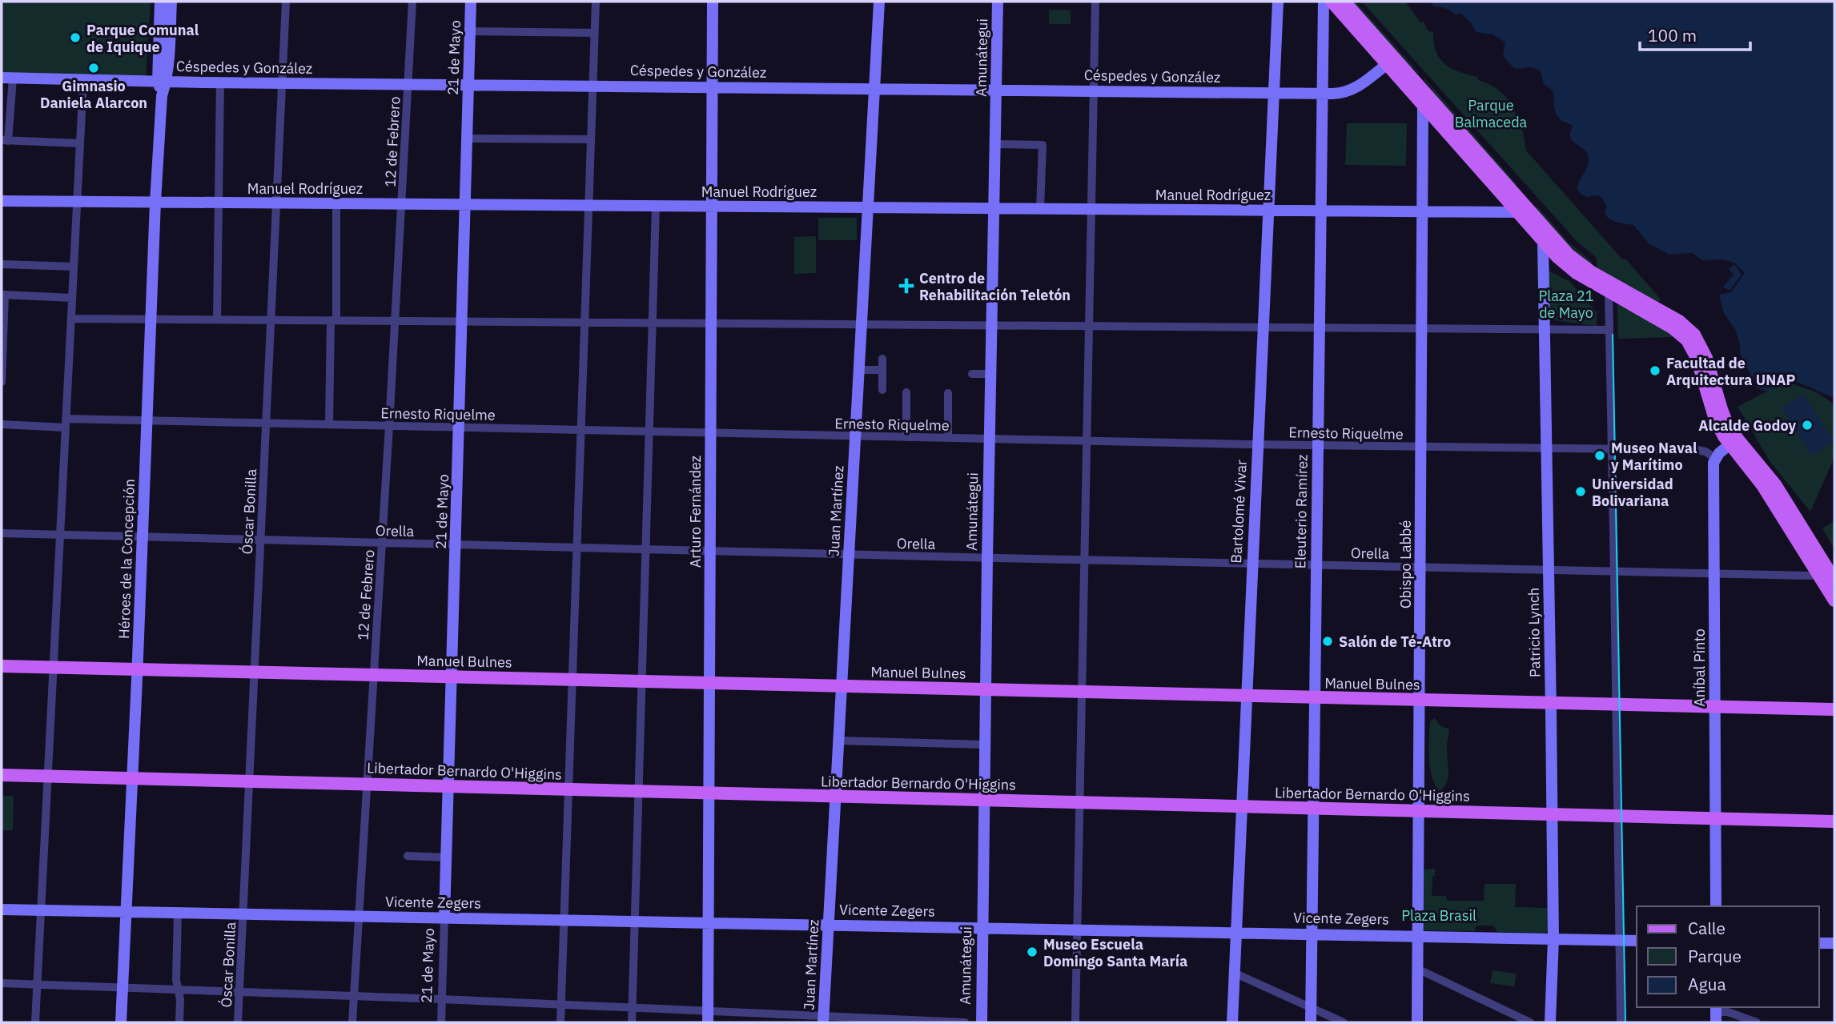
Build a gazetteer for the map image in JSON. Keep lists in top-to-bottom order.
{
  "streets": {
    "main road": ["Manuel Bulnes", "Libertador Bernardo O'Higgins"],
    "street": [
      "21 de Mayo",
      "Amunátegui",
      "Céspedes y González",
      "12 de Febrero",
      "Manuel Rodríguez",
      "Ernesto Riquelme",
      "Juan Martínez",
      "Óscar Bonilla",
      "Arturo Fernández",
      "Bartolomé Vivar",
      "Eleuterio Ramírez",
      "Orella",
      "Héroes de la Concepción",
      "Obispo Labbé",
      "Patricio Lynch",
      "Aníbal Pinto",
      "Vicente Zegers"
    ]
  },
  "crossings": [
    ["21 de Mayo", "Céspedes y González"],
    ["21 de Mayo", "Manuel Rodríguez"],
    ["21 de Mayo", "Ernesto Riquelme"],
    ["21 de Mayo", "Orella"],
    ["21 de Mayo", "Manuel Bulnes"],
    ["21 de Mayo", "Libertador Bernardo O'Higgins"],
    ["21 de Mayo", "Vicente Zegers"],
    ["Amunátegui", "Céspedes y González"],
    ["Amunátegui", "Manuel Rodríguez"],
    ["Amunátegui", "Ernesto Riquelme"],
    ["Amunátegui", "Orella"],
    ["Amunátegui", "Manuel Bulnes"],
    ["Amunátegui", "Libertador Bernardo O'Higgins"],
    ["Amunátegui", "Vicente Zegers"],
    ["Céspedes y González", "12 de Febrero"],
    ["Céspedes y González", "Juan Martínez"],
    ["Céspedes y González", "Óscar Bonilla"],
    ["Céspedes y González", "Arturo Fernández"],
    ["Céspedes y González", "Bartolomé Vivar"],
    ["Céspedes y González", "Eleuterio Ramírez"],
    ["Céspedes y González", "Héroes de la Concepción"],
    ["12 de Febrero", "Manuel Rodríguez"],
    ["12 de Febrero", "Ernesto Riquelme"],
    ["12 de Febrero", "Orella"],
    ["12 de Febrero", "Manuel Bulnes"],
    ["12 de Febrero", "Libertador Bernardo O'Higgins"],
    ["12 de Febrero", "Vicente Zegers"],
    ["Manuel Rodríguez", "Juan Martínez"],
    ["Manuel Rodríguez", "Óscar Bonilla"],
    ["Manuel Rodríguez", "Arturo Fernández"],
    ["Manuel Rodríguez", "Bartolomé Vivar"],
    ["Manuel Rodríguez", "Eleuterio Ramírez"],
    ["Manuel Rodríguez", "Héroes de la Concepción"],
    ["Manuel Rodríguez", "Obispo Labbé"],
    ["Ernesto Riquelme", "Juan Martínez"],
    ["Ernesto Riquelme", "Óscar Bonilla"],
    ["Ernesto Riquelme", "Arturo Fernández"],
    ["Ernesto Riquelme", "Bartolomé Vivar"],
    ["Ernesto Riquelme", "Eleuterio Ramírez"],
    ["Ernesto Riquelme", "Héroes de la Concepción"],
    ["Ernesto Riquelme", "Obispo Labbé"],
    ["Ernesto Riquelme", "Patricio Lynch"],
    ["Ernesto Riquelme", "Aníbal Pinto"],
    ["Juan Martínez", "Orella"],
    ["Juan Martínez", "Manuel Bulnes"],
    ["Juan Martínez", "Libertador Bernardo O'Higgins"],
    ["Juan Martínez", "Vicente Zegers"],
    ["Óscar Bonilla", "Orella"],
    ["Óscar Bonilla", "Manuel Bulnes"],
    ["Óscar Bonilla", "Libertador Bernardo O'Higgins"],
    ["Óscar Bonilla", "Vicente Zegers"],
    ["Arturo Fernández", "Orella"],
    ["Arturo Fernández", "Manuel Bulnes"],
    ["Arturo Fernández", "Libertador Bernardo O'Higgins"],
    ["Arturo Fernández", "Vicente Zegers"],
    ["Bartolomé Vivar", "Orella"],
    ["Bartolomé Vivar", "Manuel Bulnes"],
    ["Bartolomé Vivar", "Libertador Bernardo O'Higgins"],
    ["Bartolomé Vivar", "Vicente Zegers"],
    ["Eleuterio Ramírez", "Orella"],
    ["Eleuterio Ramírez", "Manuel Bulnes"],
    ["Eleuterio Ramírez", "Libertador Bernardo O'Higgins"],
    ["Eleuterio Ramírez", "Vicente Zegers"],
    ["Orella", "Héroes de la Concepción"],
    ["Orella", "Obispo Labbé"],
    ["Orella", "Patricio Lynch"],
    ["Orella", "Aníbal Pinto"],
    ["Héroes de la Concepción", "Manuel Bulnes"],
    ["Héroes de la Concepción", "Libertador Bernardo O'Higgins"],
    ["Héroes de la Concepción", "Vicente Zegers"],
    ["Obispo Labbé", "Manuel Bulnes"],
    ["Obispo Labbé", "Libertador Bernardo O'Higgins"],
    ["Obispo Labbé", "Vicente Zegers"],
    ["Patricio Lynch", "Manuel Bulnes"],
    ["Patricio Lynch", "Libertador Bernardo O'Higgins"],
    ["Patricio Lynch", "Vicente Zegers"],
    ["Manuel Bulnes", "Aníbal Pinto"],
    ["Aníbal Pinto", "Libertador Bernardo O'Higgins"]
  ],
  "parks": ["Parque Balmaceda", "Plaza 21 de Mayo", "Plaza Brasil"],
  "places": {
    "other": [
      "Parque Comunal de Iquique",
      "Gimnasio Daniela Alarcon",
      "Facultad de Arquitectura UNAP",
      "Alcalde Godoy",
      "Museo Naval y Marítimo",
      "Universidad Bolivariana",
      "Salón de Té-Atro",
      "Museo Escuela Domingo Santa María"
    ],
    "health": ["Centro de Rehabilitación Teletón"]
  },
  "legend": ["Calle", "Parque", "Agua"],
  "scale_bar": "100 m"
}
